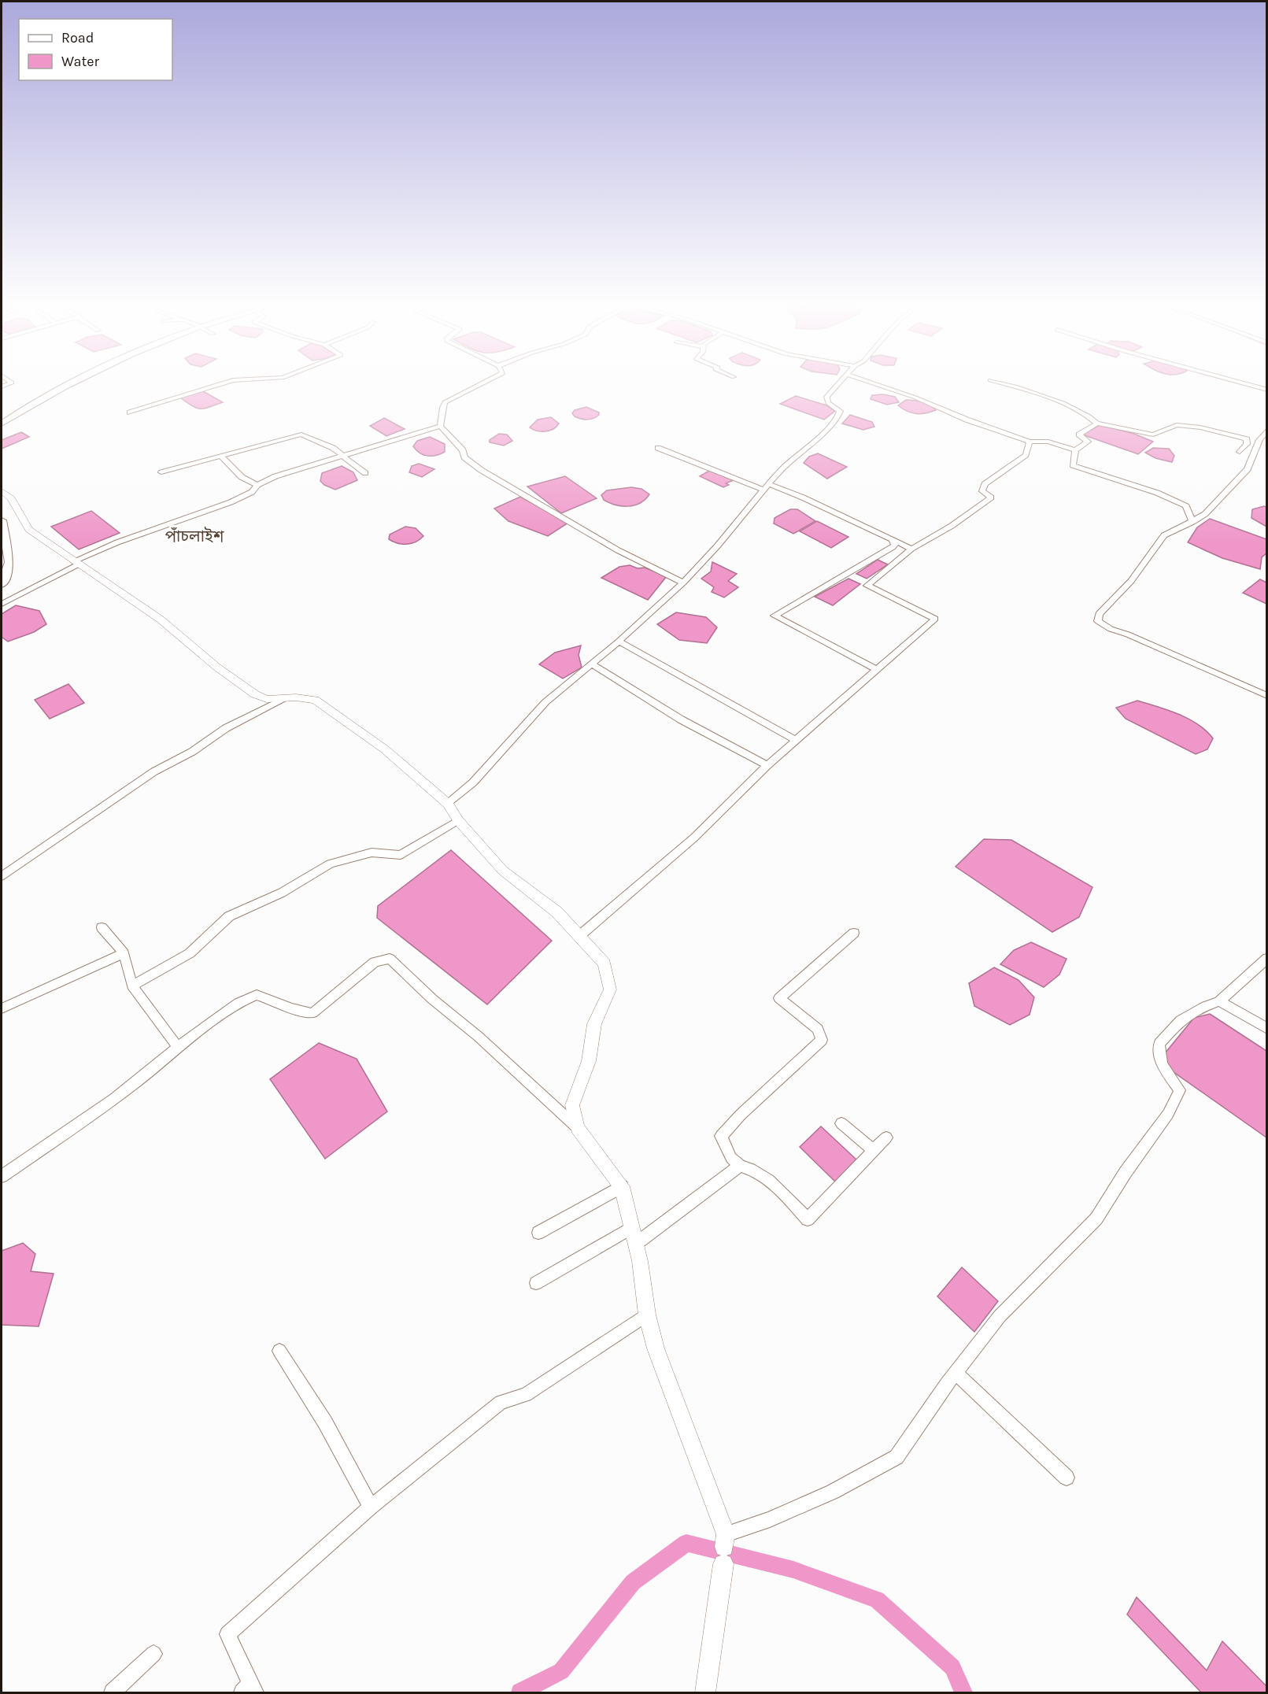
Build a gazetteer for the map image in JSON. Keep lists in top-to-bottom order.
{
  "districts": ["পাঁচলাইশ"],
  "legend": ["Road", "Water"]
}
